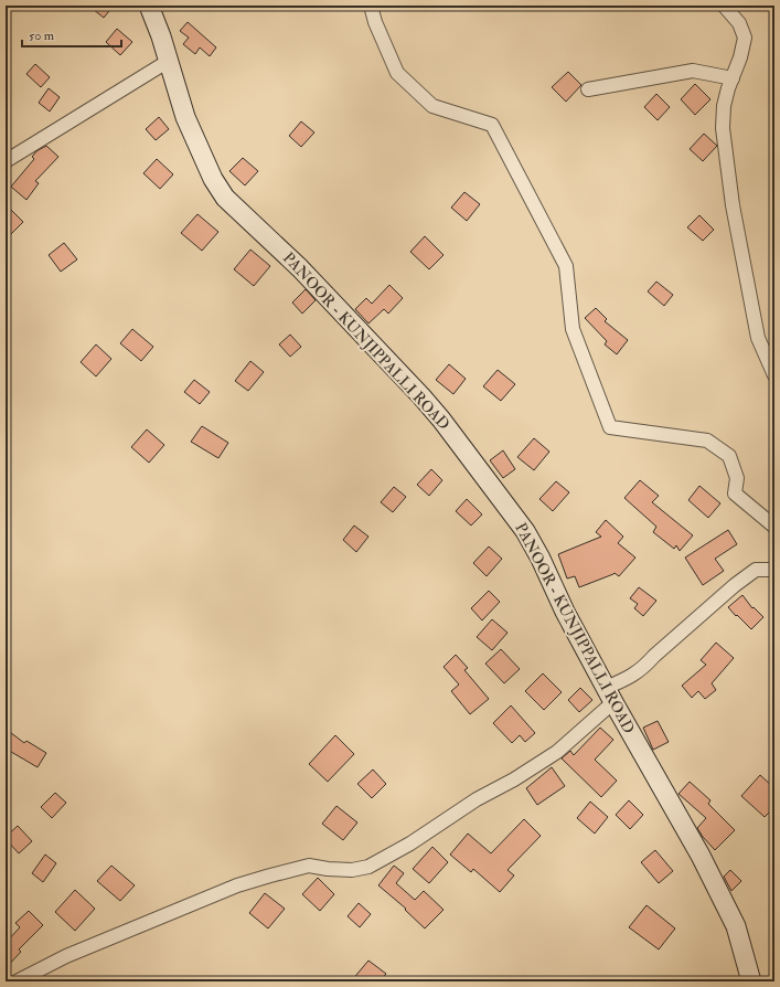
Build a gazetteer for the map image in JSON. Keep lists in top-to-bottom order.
{
  "streets": {
    "main road": ["PANOOR - KUNJIPPALLI ROAD"]
  },
  "scale_bar": "50 m"
}
